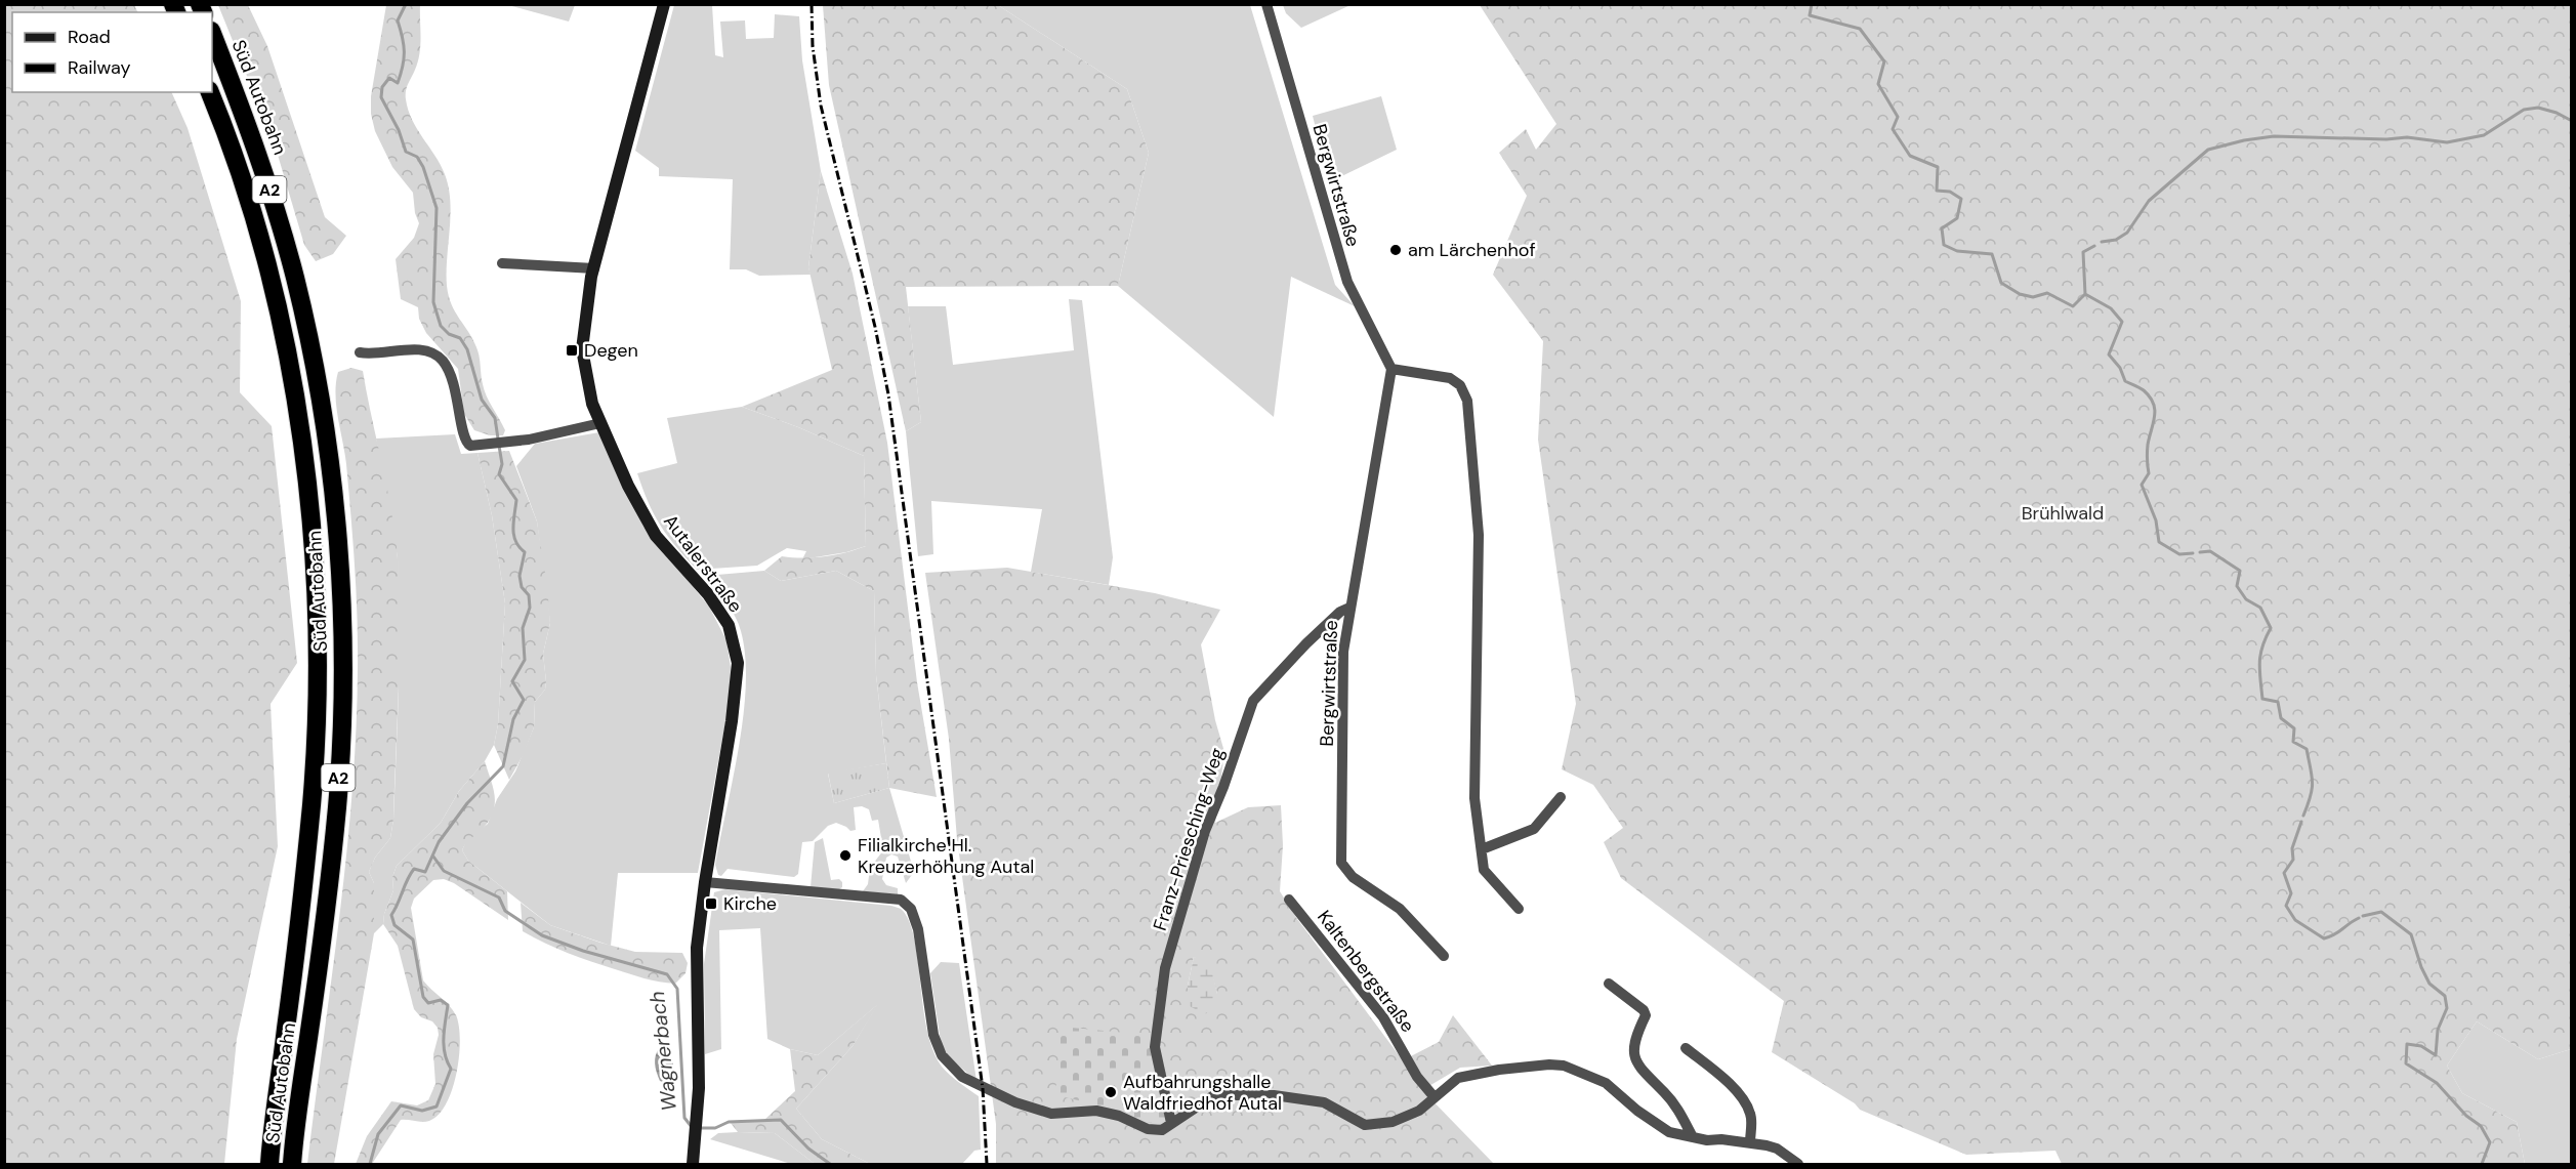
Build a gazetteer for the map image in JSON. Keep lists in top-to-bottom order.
{
  "streets": {
    "highway": ["Süd Autobahn", "A2"],
    "main road": ["Autalerstraße"],
    "street": ["Bergwirtstraße", "Franz-Priesching-Weg", "Kaltenbergstraße"]
  },
  "crossings": [
    ["Bergwirtstraße", "Franz-Priesching-Weg"]
  ],
  "water": ["Wagnerbach"],
  "parks": ["Brühlwald"],
  "places": {
    "other": ["am Lärchenhof", "Filialkirche Hl. Kreuzerhöhung Autal", "Aufbahrungshalle Waldfriedhof Autal"],
    "transit": ["Degen", "Kirche"]
  },
  "legend": ["Road", "Railway"]
}
